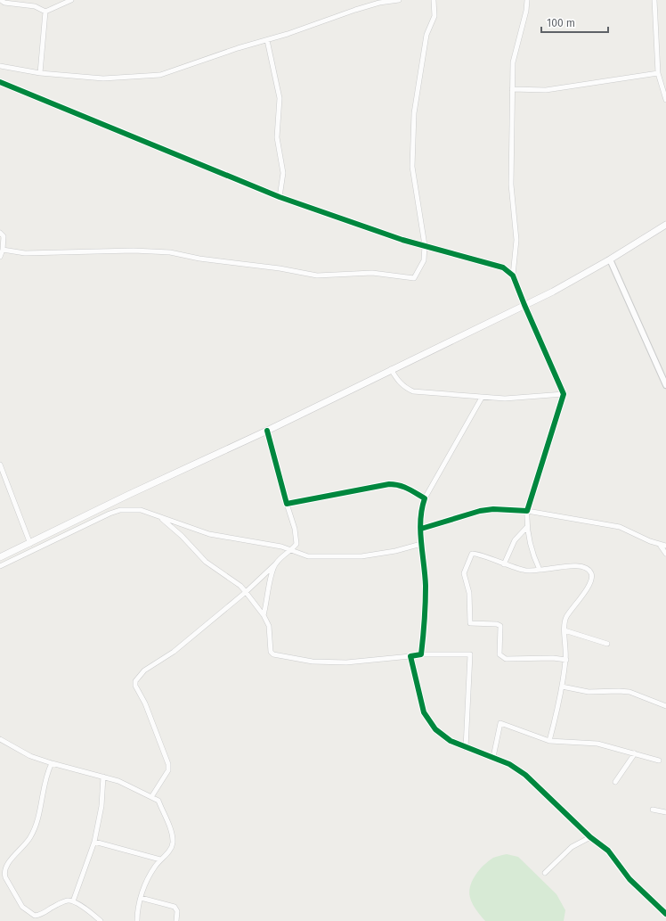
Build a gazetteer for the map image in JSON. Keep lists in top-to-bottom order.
{
  "scale_bar": "100 m"
}
